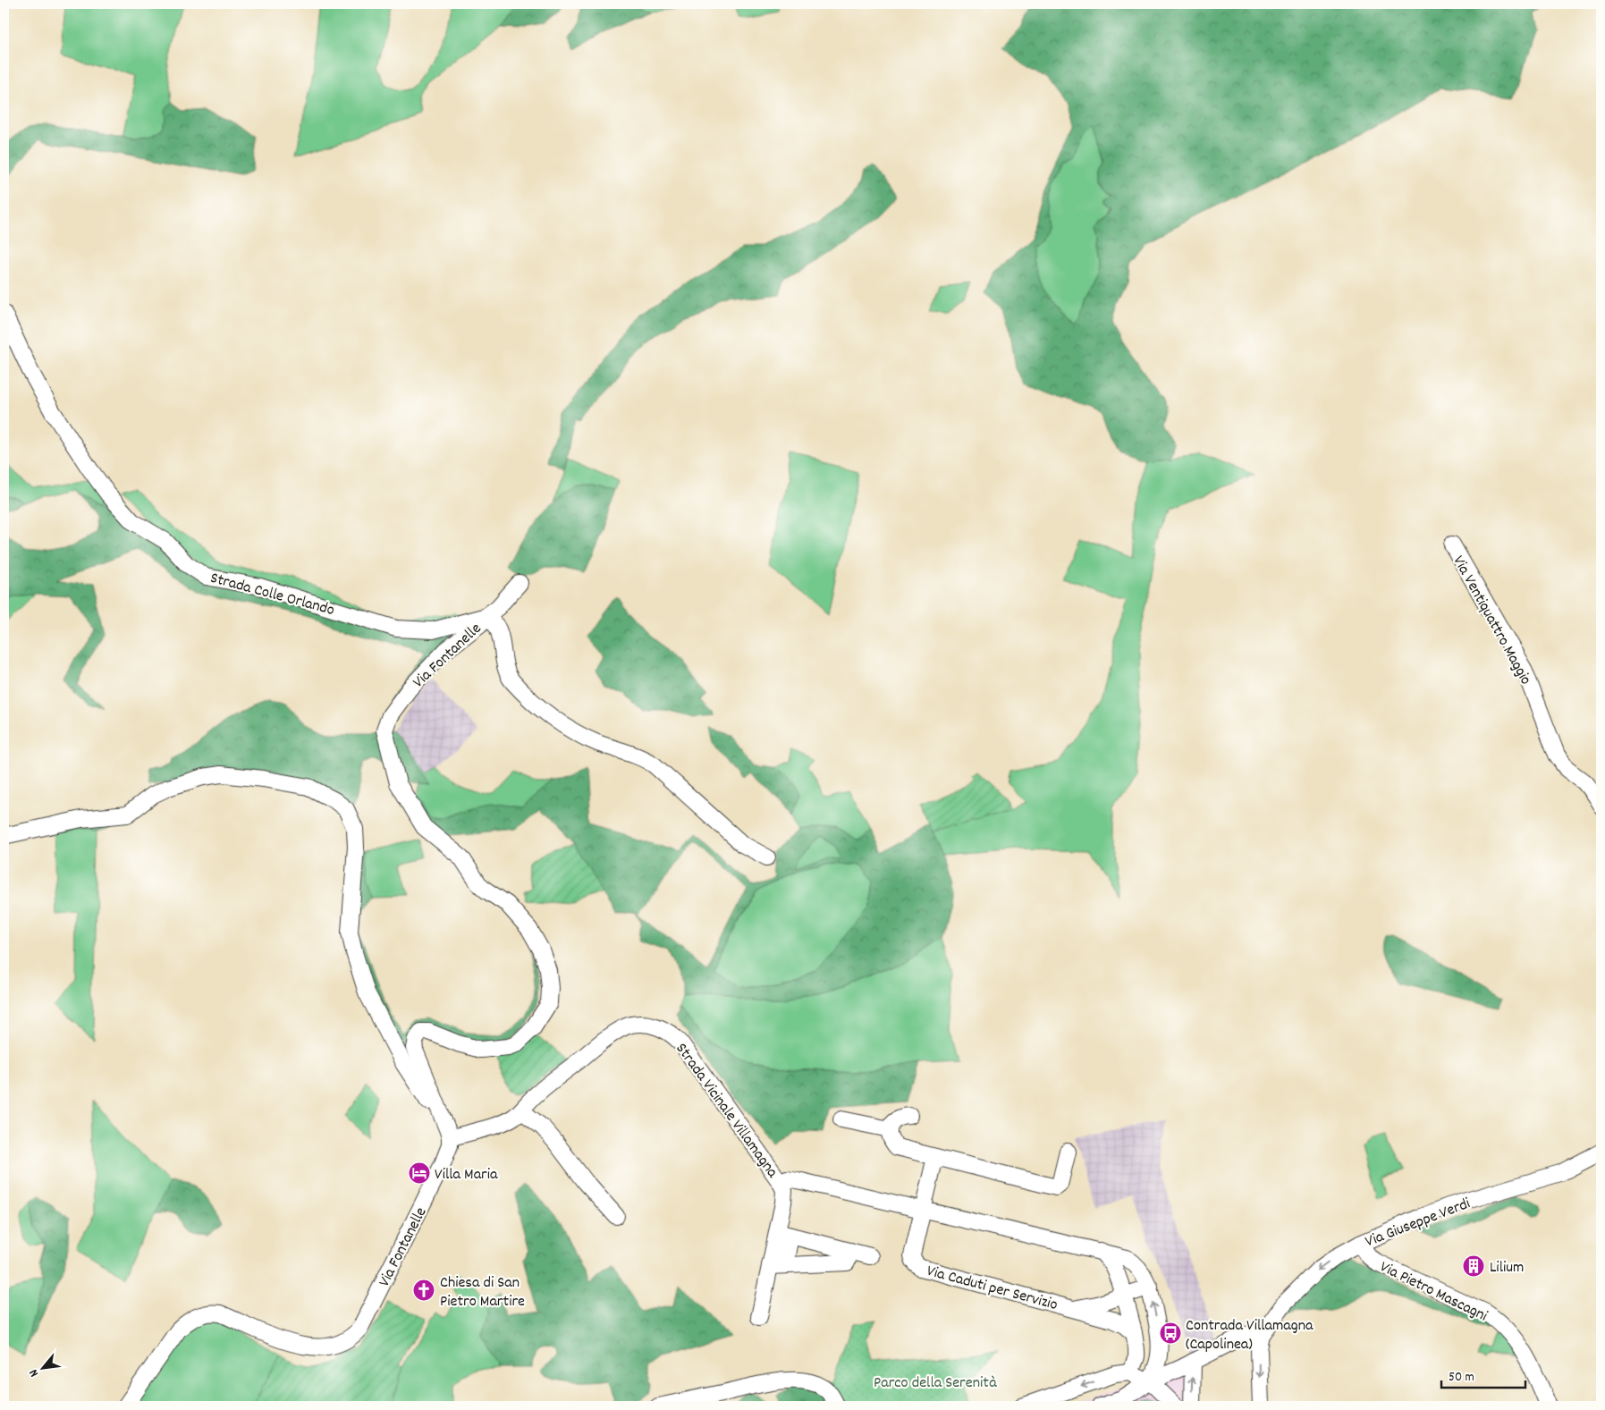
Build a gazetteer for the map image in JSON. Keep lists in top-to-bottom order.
{
  "streets": {
    "street": [
      "Strada Colle Orlando",
      "Via Ventiquattro Maggio",
      "Via Fontanelle",
      "Strada Vicinale Villamagna",
      "Via Giuseppe Verdi",
      "Via Caduti per Servizio",
      "Via Pietro Mascagni"
    ]
  },
  "crossings": [
    ["Strada Colle Orlando", "Via Fontanelle"],
    ["Via Fontanelle", "Strada Vicinale Villamagna"],
    ["Via Giuseppe Verdi", "Via Pietro Mascagni"]
  ],
  "parks": ["Parco della Serenità"],
  "places": {
    "hotel": ["Villa Maria"],
    "building": ["Lilium"],
    "church": ["Chiesa di San Pietro Martire"],
    "bus stop": ["Contrada Villamagna (Capolinea)"]
  },
  "scale_bar": "50 m",
  "north": "bottom left"
}
